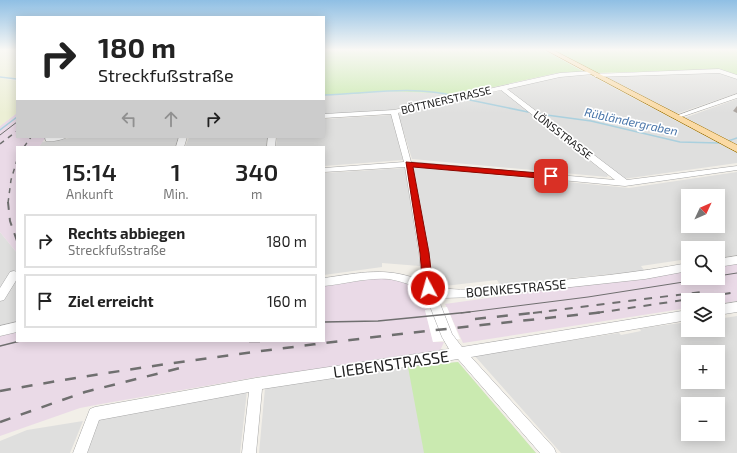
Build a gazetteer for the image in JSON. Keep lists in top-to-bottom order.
{
  "streets": {
    "street": [
      "BÖTTNERSTRASSE",
      "LÖNSSTRASSE",
      "BOENKESTRASSE",
      "LIEBENSTRASSE"
    ]
  },
  "crossings": [
    ["BÖTTNERSTRASSE", "LÖNSSTRASSE"]
  ],
  "water": ["Rübländergraben"],
  "north": "top right",
  "page": {
    "turn": ["180 m", "Streckfußstraße"],
    "eta": [
      "15:14",
      "Ankunft",
      "1",
      "Min.",
      "340",
      "m"
    ],
    "map_buttons": ["+", "−"],
    "list": [
      {
        "name": "Rechts abbiegen",
        "note": "Streckfußstraße",
        "value": "180 m"
      },
      {
        "name": "Ziel erreicht",
        "value": "160 m"
      }
    ]
  }
}
